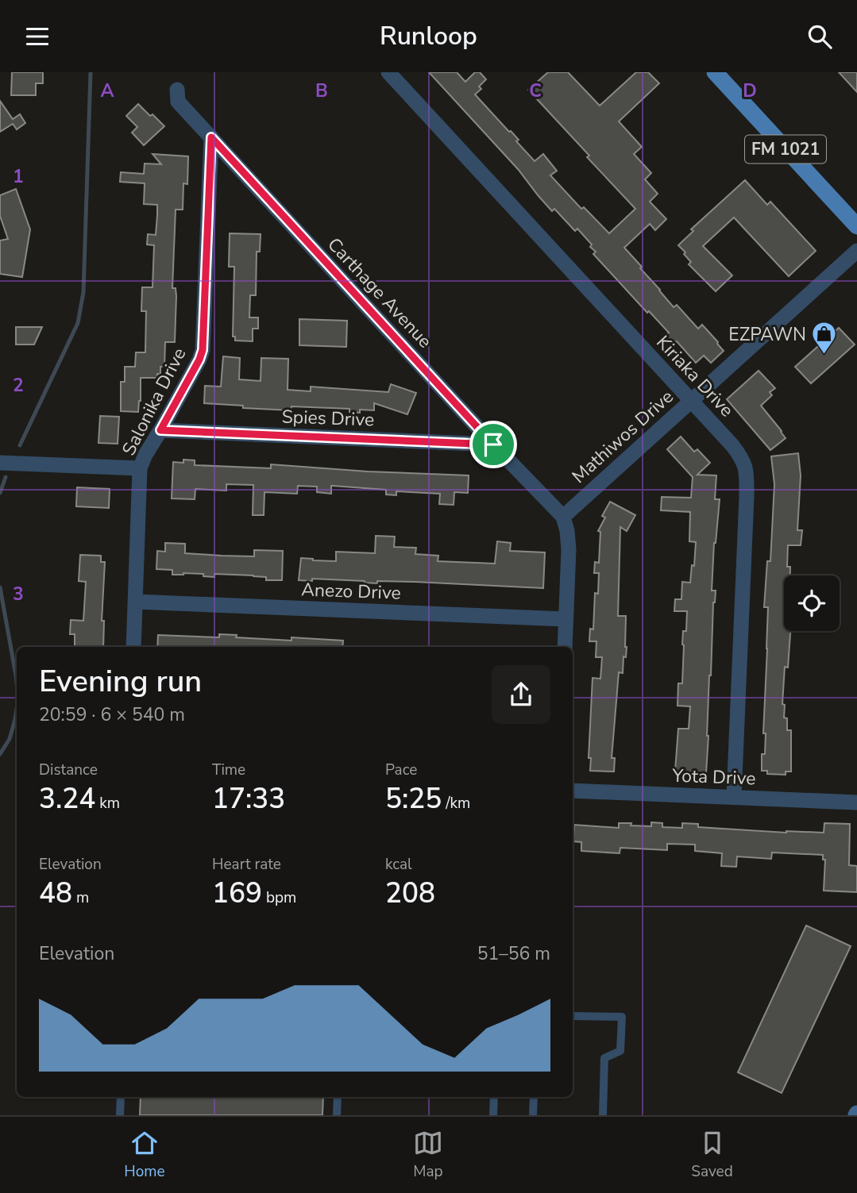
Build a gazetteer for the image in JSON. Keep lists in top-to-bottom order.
{
  "streets": {
    "main road": ["FM 1021"],
    "street": [
      "Carthage Avenue",
      "Kiriaka Drive",
      "Salonika Drive",
      "Spies Drive",
      "Mathiwos Drive",
      "Anezo Drive",
      "Yota Drive"
    ]
  },
  "crossings": [
    ["Carthage Avenue", "Salonika Drive"],
    ["Carthage Avenue", "Spies Drive"],
    ["Carthage Avenue", "Mathiwos Drive"],
    ["Kiriaka Drive", "Mathiwos Drive"],
    ["Kiriaka Drive", "Yota Drive"],
    ["Salonika Drive", "Spies Drive"],
    ["Salonika Drive", "Anezo Drive"]
  ],
  "places": {
    "shop": ["EZPAWN"]
  },
  "page": {
    "header": "Runloop",
    "heading": ["Evening run", "20:59 · 6 × 540 m"],
    "stats": [
      ["Distance", "3.24 km"],
      ["Time", "17:33"],
      ["Pace", "5:25 /km"],
      ["Elevation", "48 m"],
      ["Heart rate", "169 bpm"],
      ["kcal", "208"]
    ],
    "chart": ["Elevation", "51–56 m"],
    "tabs": ["Home", "Map", "Saved"]
  },
  "grid": {
    "columns": [
      "A",
      "B",
      "C",
      "D"
    ],
    "rows": ["1", "2", "3"]
  }
}
